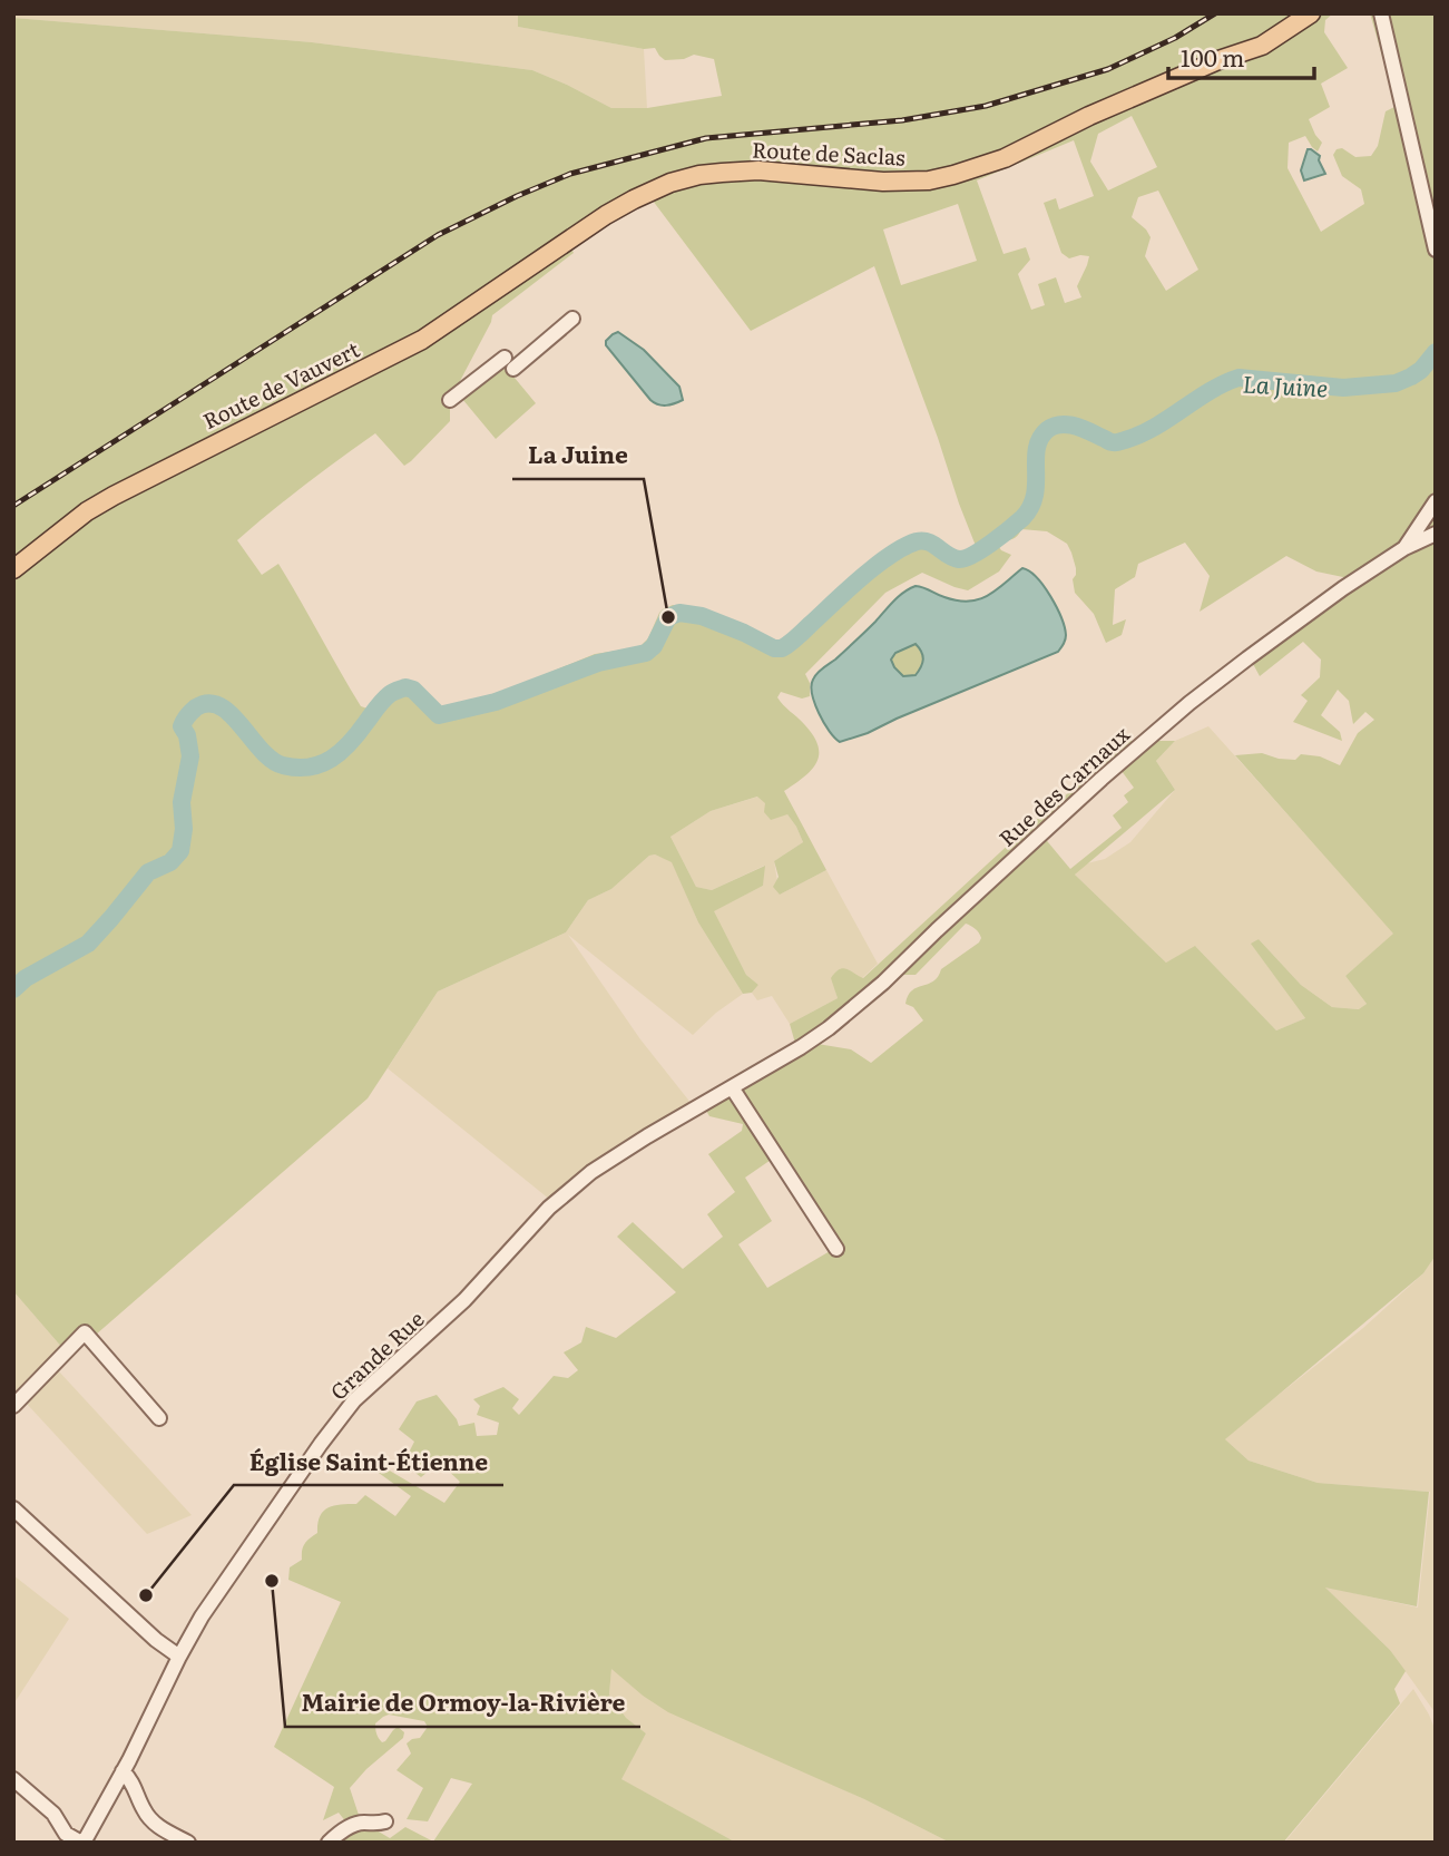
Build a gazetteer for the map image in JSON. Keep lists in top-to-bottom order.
{
  "streets": {
    "main road": ["Route de Saclas", "Route de Vauvert"],
    "street": ["Rue des Carnaux", "Grande Rue"]
  },
  "crossings": [
    ["Route de Saclas", "Route de Vauvert"],
    ["Rue des Carnaux", "Grande Rue"]
  ],
  "water": ["La Juine"],
  "places": ["La Juine", "Mairie de Ormoy-la-Rivière", "Église Saint-Étienne"],
  "scale_bar": "100 m"
}
